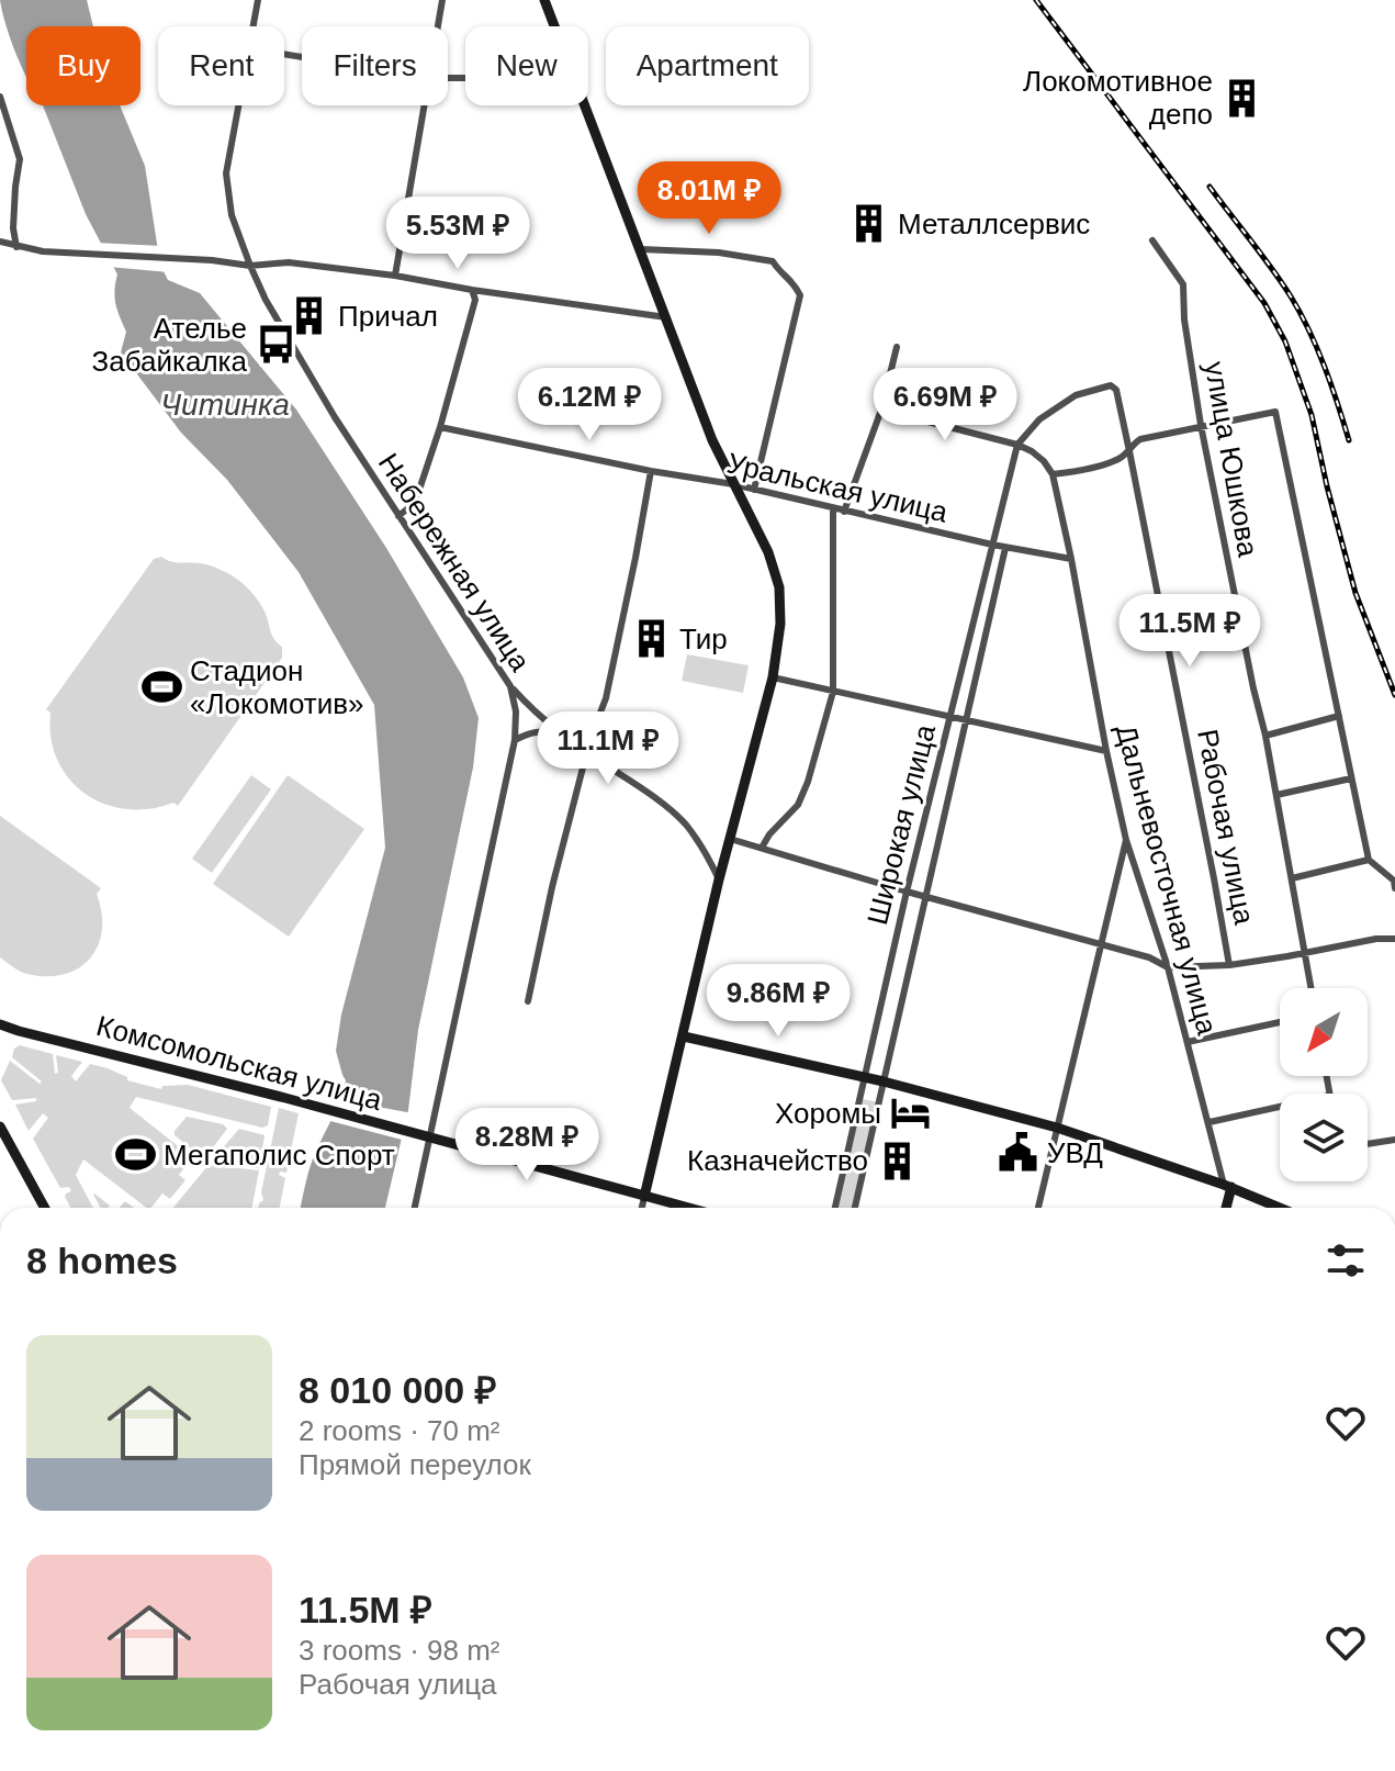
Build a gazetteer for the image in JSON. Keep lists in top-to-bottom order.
{
  "streets": {
    "main road": ["Комсомольская улица"],
    "street": [
      "улица Юшкова",
      "Уральская улица",
      "Набережная улица",
      "Широкая улица",
      "Рабочая улица",
      "Дальневосточная улица"
    ]
  },
  "crossings": [
    ["Уральская улица", "Широкая улица"],
    ["Уральская улица", "Дальневосточная улица"],
    ["Набережная улица", "Комсомольская улица"],
    ["Широкая улица", "Рабочая улица"]
  ],
  "water": ["Читинка"],
  "places": {
    "building": [
      "Локомотивное депо",
      "Металлсервис",
      "Причал",
      "Тир",
      "Казначейство"
    ],
    "bus stop": ["Ателье Забайкалка"],
    "sports": ["Стадион «Локомотив»", "Мегаполис Спорт"],
    "hotel": ["Хоромы"],
    "public building": ["УВД"]
  },
  "north": "bottom left",
  "page": {
    "chip": [
      "Buy",
      "Rent",
      "Filters",
      "New",
      "Apartment"
    ],
    "price": [
      "8.01M ₽",
      "5.53M ₽",
      "6.12M ₽",
      "6.69M ₽",
      "11.5M ₽",
      "11.1M ₽",
      "9.86M ₽",
      "8.28M ₽"
    ],
    "heading": "8 homes",
    "list": [
      {
        "name": "8 010 000 ₽",
        "note": "2 rooms · 70 m² · Прямой переулок"
      },
      {
        "name": "11.5M ₽",
        "note": "3 rooms · 98 m² · Рабочая улица"
      }
    ]
  }
}
